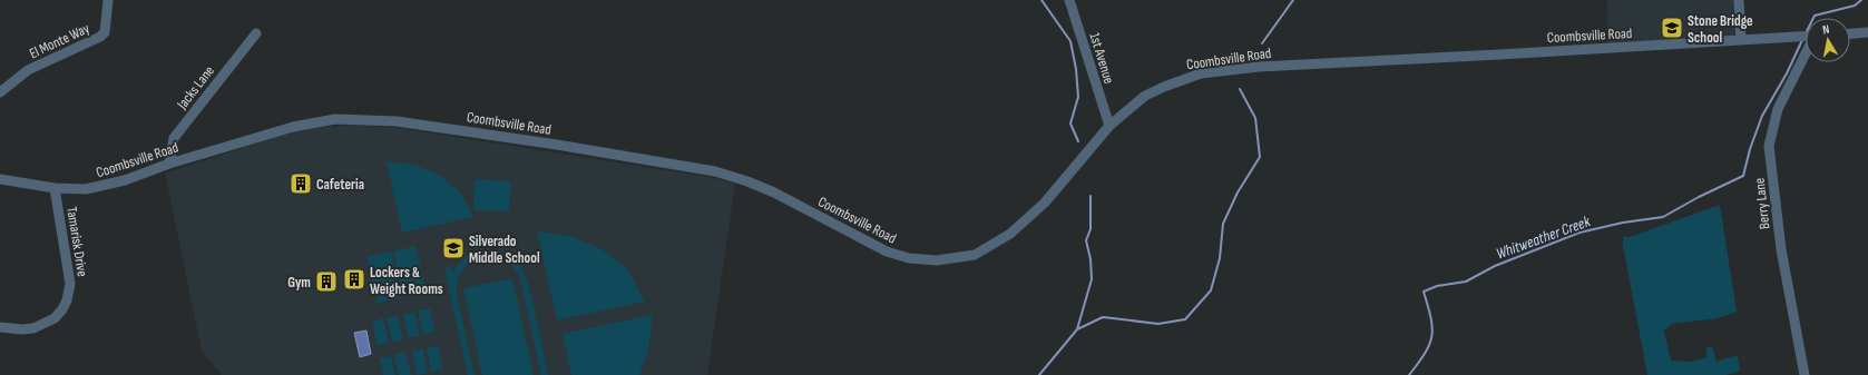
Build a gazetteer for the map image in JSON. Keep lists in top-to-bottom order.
{
  "streets": {
    "street": [
      "Coombsville Road",
      "El Monte Way",
      "1st Avenue",
      "Jacks Lane",
      "Berry Lane",
      "Tamarisk Drive"
    ]
  },
  "crossings": [
    ["Coombsville Road", "1st Avenue"],
    ["Coombsville Road", "Jacks Lane"],
    ["Coombsville Road", "Tamarisk Drive"]
  ],
  "water": ["Whitweather Creek"],
  "places": {
    "school or university": ["Stone Bridge School", "Silverado Middle School"],
    "building": ["Cafeteria", "Lockers & Weight Rooms", "Gym"]
  },
  "north": "top"
}
